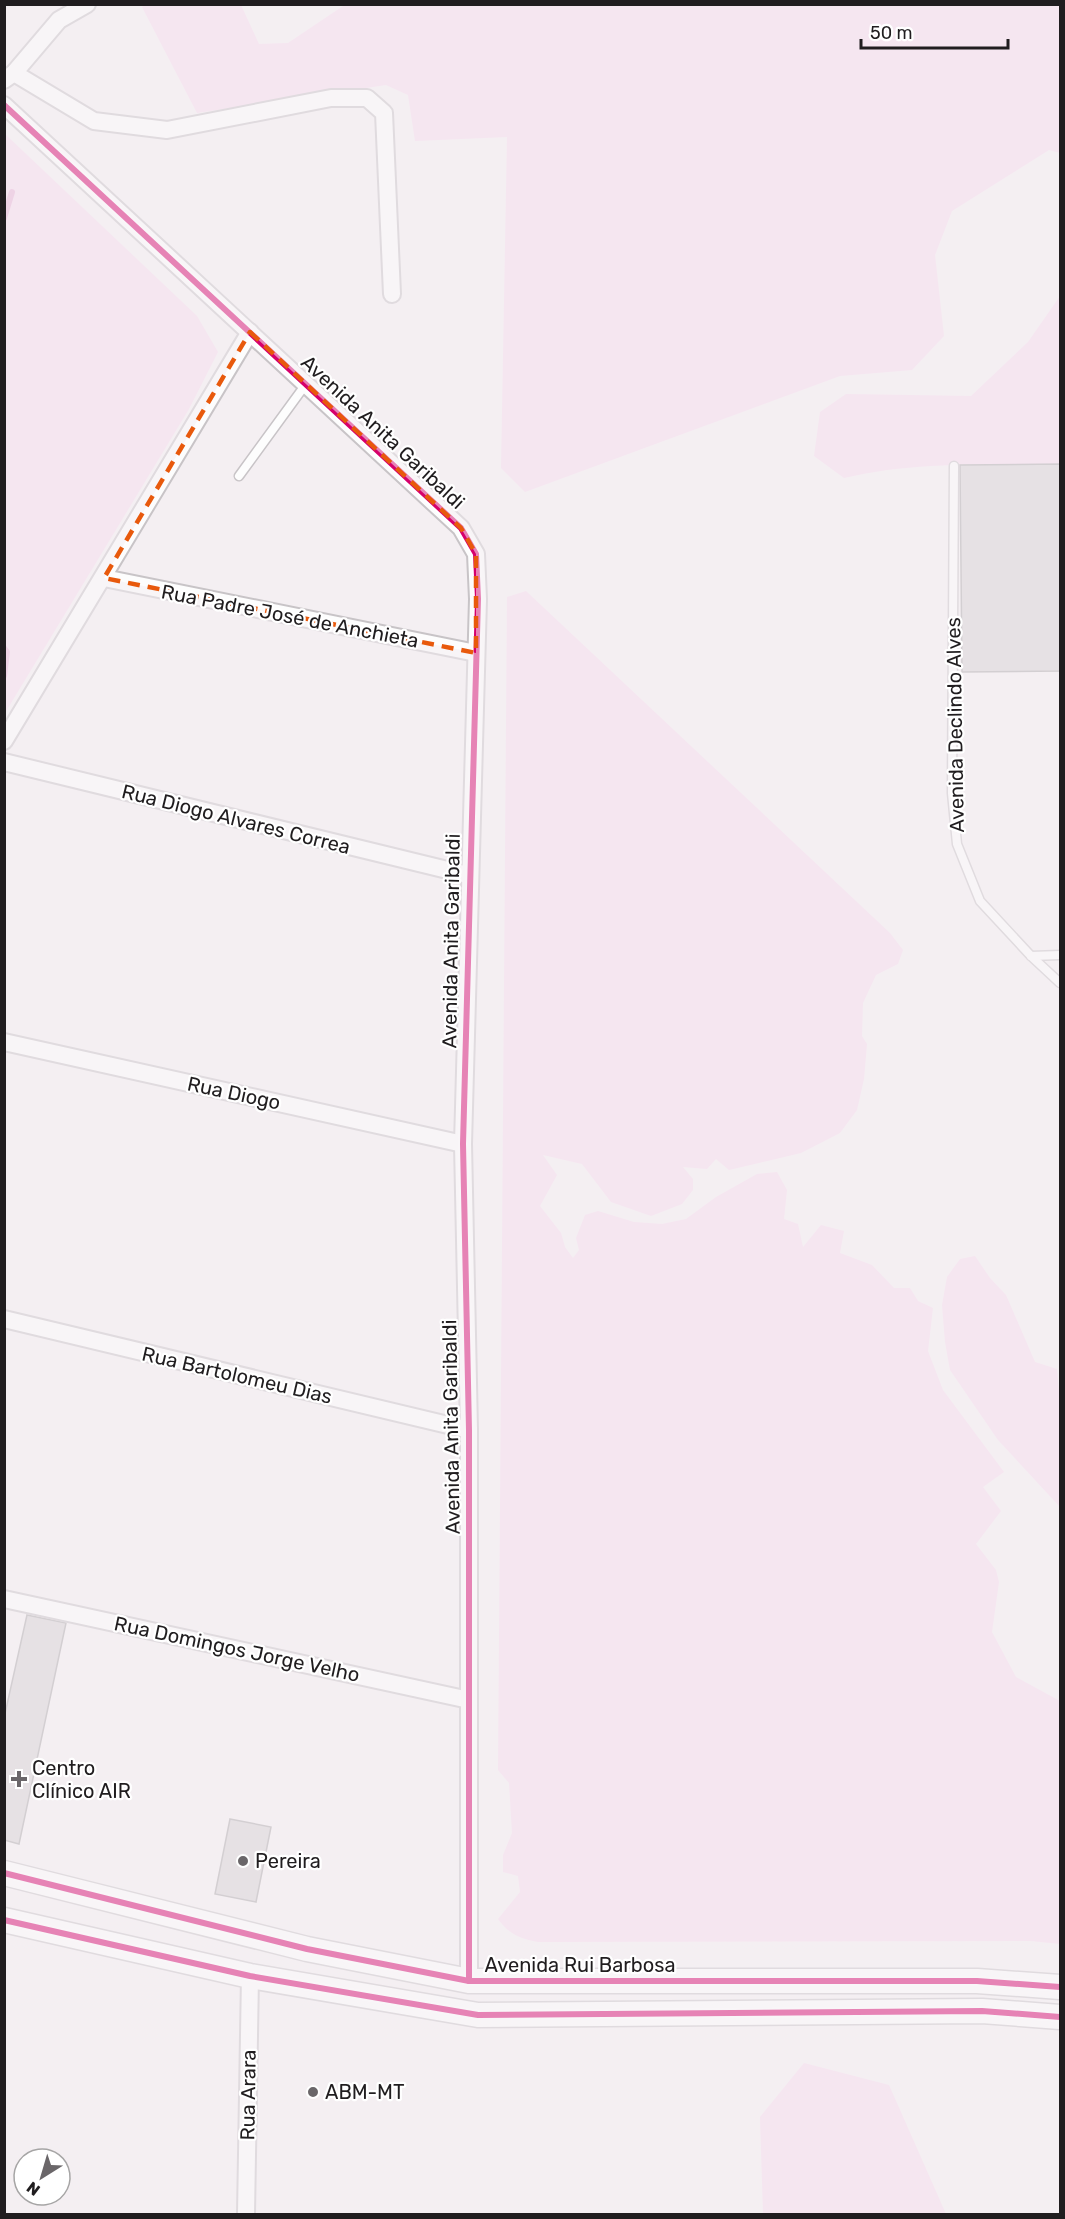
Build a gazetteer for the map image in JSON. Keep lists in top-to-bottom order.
{
  "streets": {
    "main road": ["Avenida Rui Barbosa"],
    "street": [
      "Avenida Anita Garibaldi",
      "Rua Padre José de Anchieta",
      "Rua Diogo Alvares Correa",
      "Rua Diogo",
      "Rua Bartolomeu Dias",
      "Rua Domingos Jorge Velho",
      "Rua Arara"
    ],
    "lane": ["Avenida Declindo Alves"]
  },
  "crossings": [
    ["Avenida Anita Garibaldi", "Rua Padre José de Anchieta"],
    ["Avenida Anita Garibaldi", "Rua Diogo Alvares Correa"],
    ["Avenida Anita Garibaldi", "Rua Diogo"],
    ["Avenida Anita Garibaldi", "Rua Bartolomeu Dias"],
    ["Avenida Anita Garibaldi", "Rua Domingos Jorge Velho"],
    ["Avenida Anita Garibaldi", "Avenida Rui Barbosa"]
  ],
  "places": {
    "health": ["Centro Clínico AIR"],
    "other": ["Pereira", "ABM-MT"]
  },
  "scale_bar": "50 m",
  "north": "bottom left"
}
